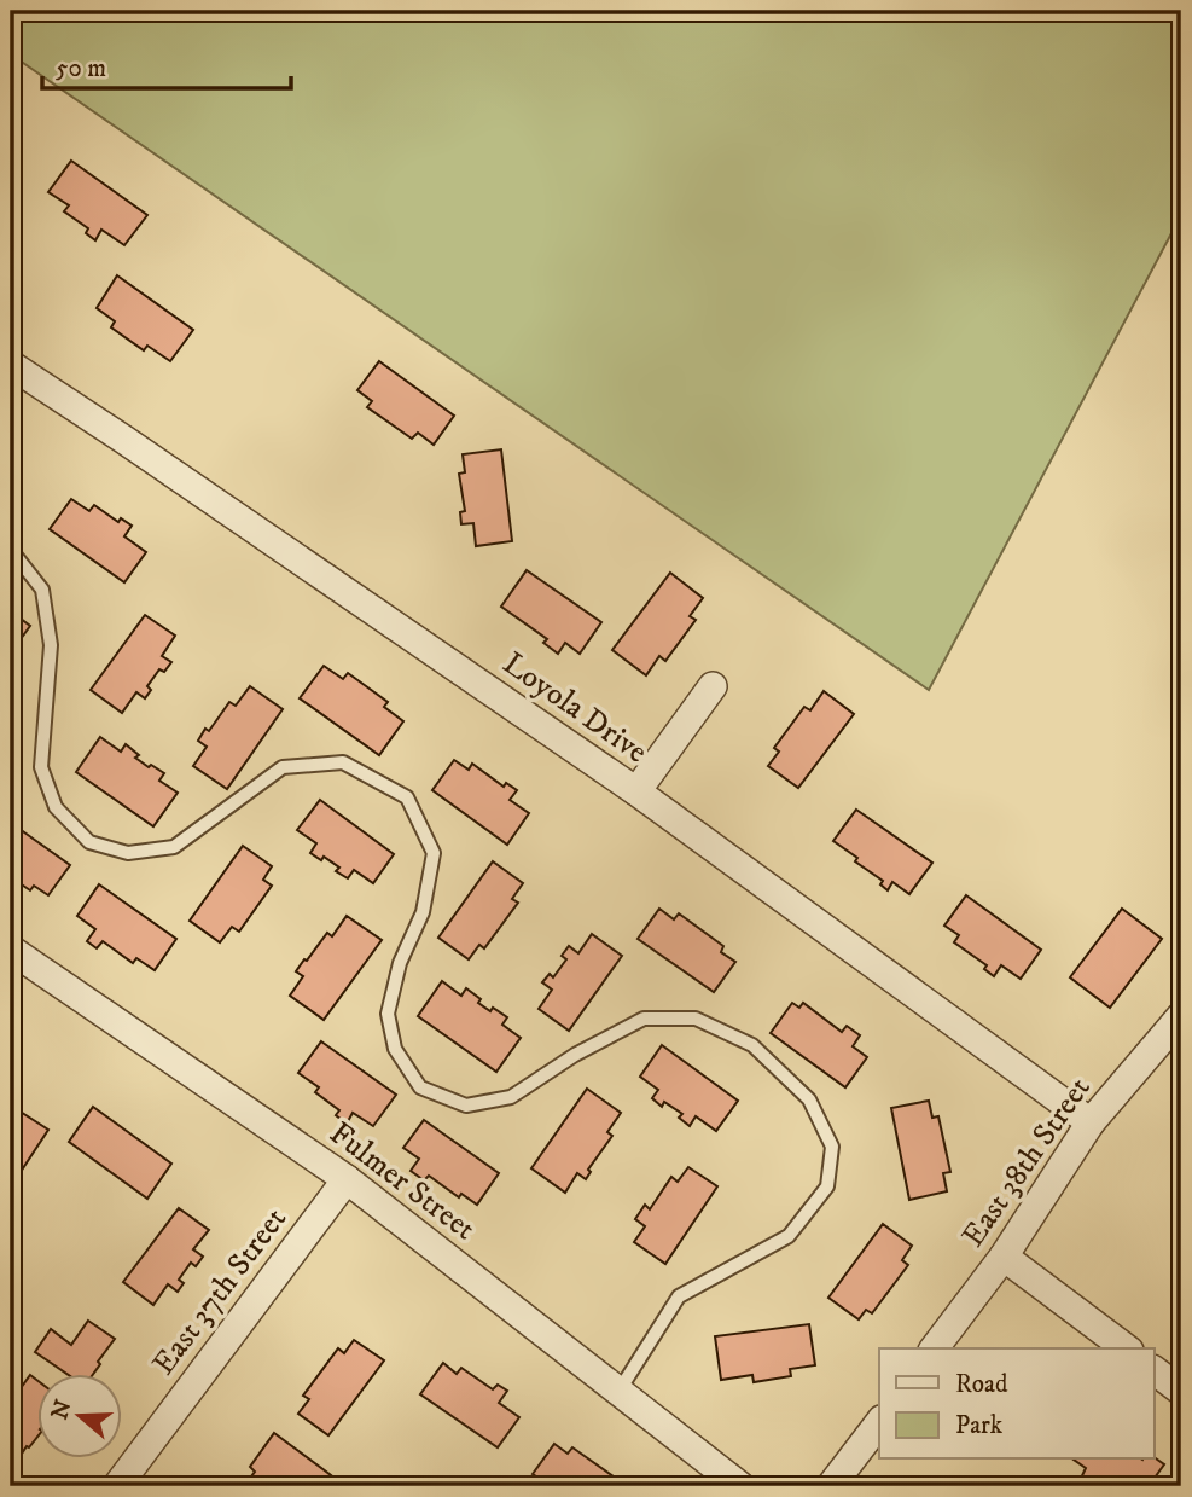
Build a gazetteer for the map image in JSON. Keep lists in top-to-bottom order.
{
  "streets": {
    "street": [
      "Loyola Drive",
      "East 38th Street",
      "Fulmer Street",
      "East 37th Street"
    ]
  },
  "crossings": [
    ["Loyola Drive", "East 38th Street"],
    ["Fulmer Street", "East 37th Street"]
  ],
  "legend": ["Road", "Park"],
  "scale_bar": "50 m",
  "north": "left"
}
